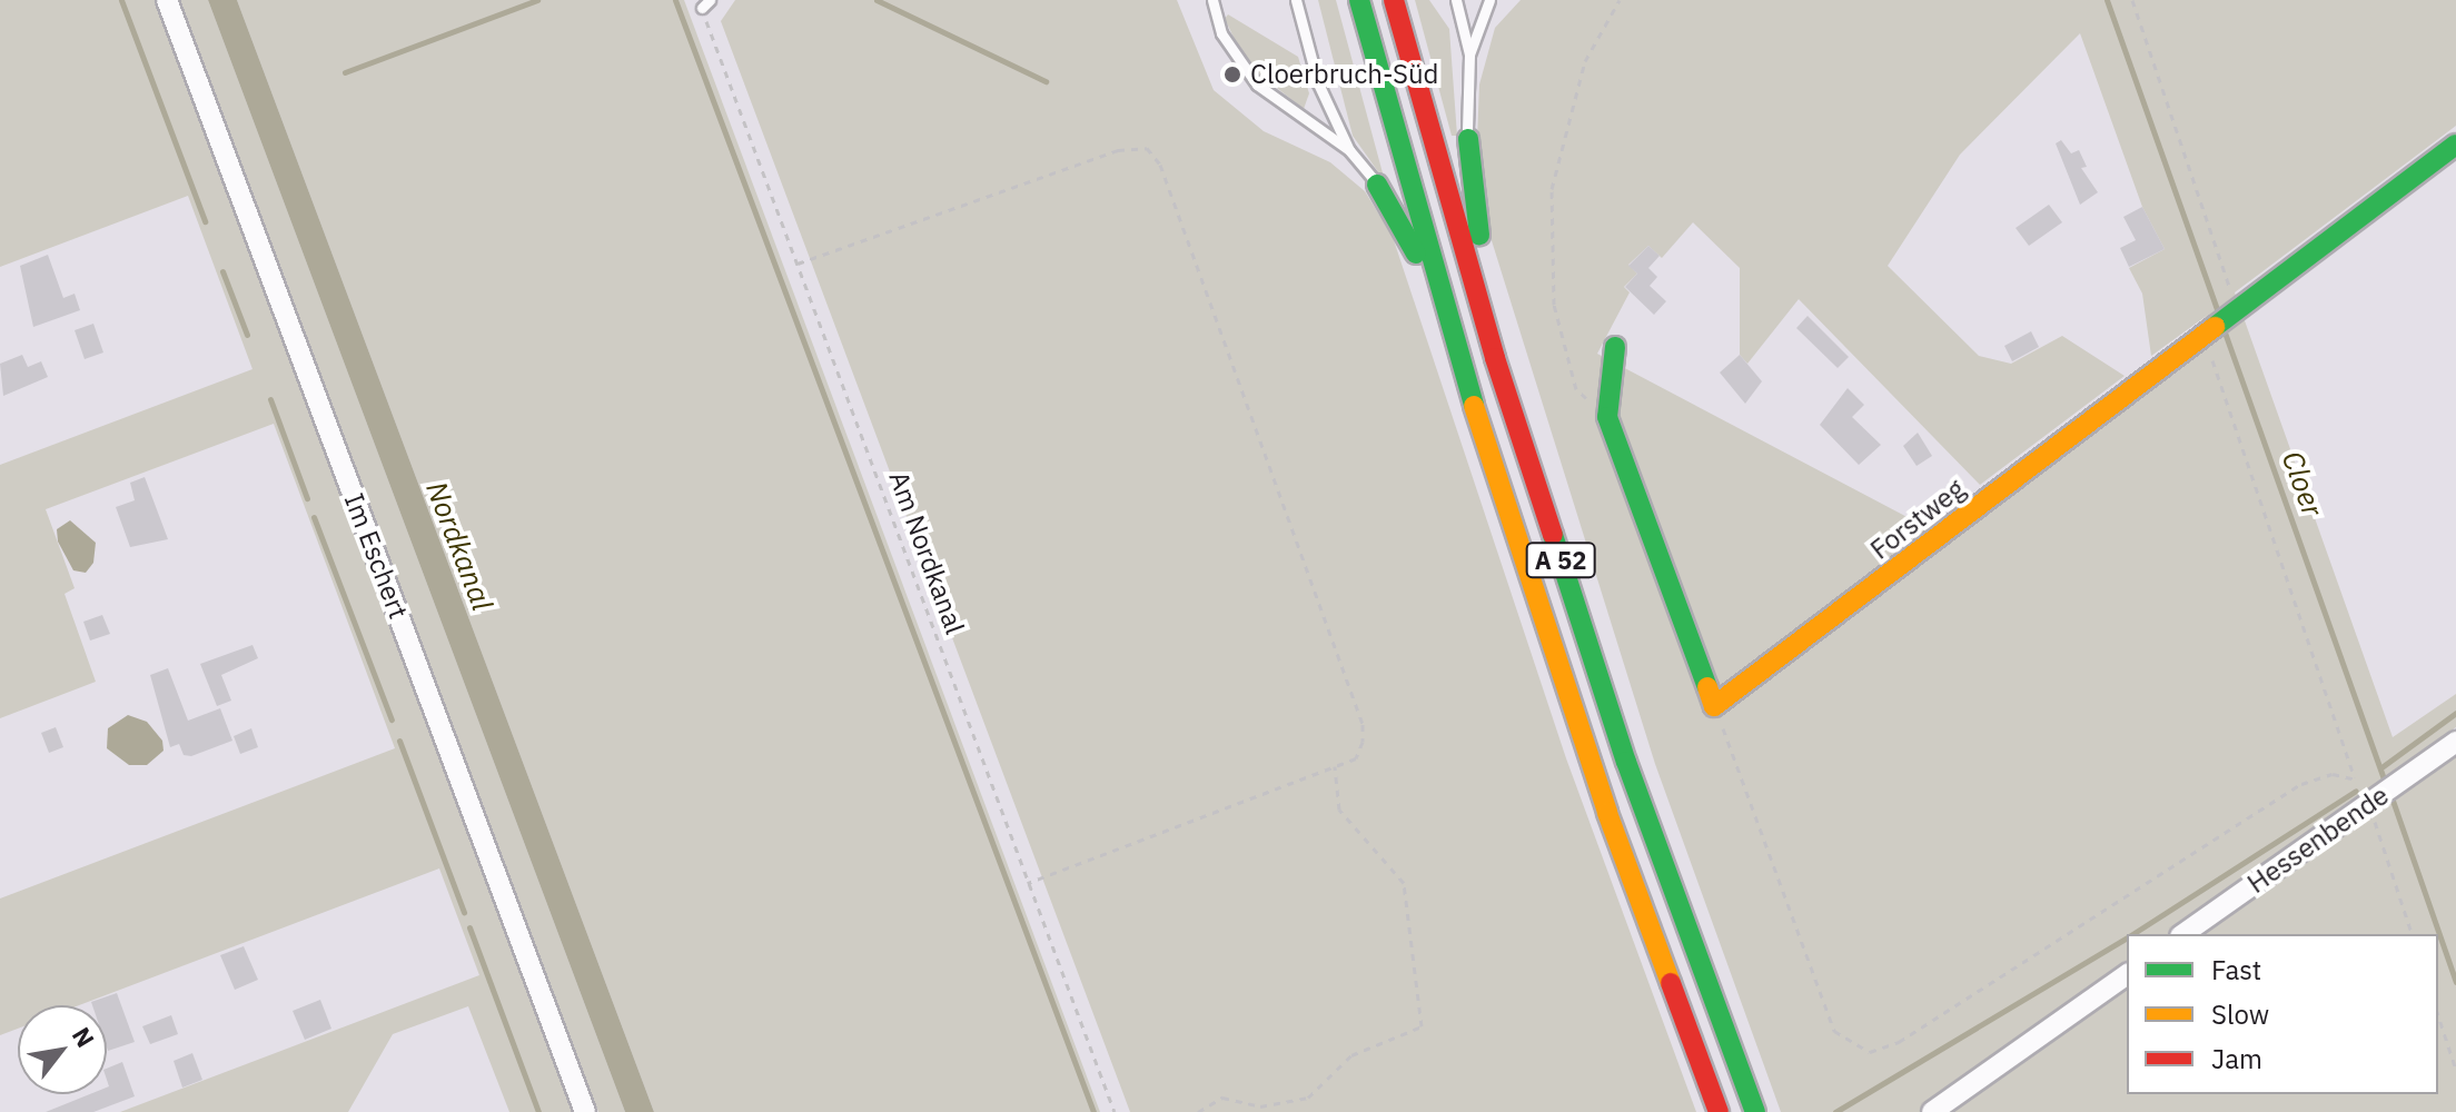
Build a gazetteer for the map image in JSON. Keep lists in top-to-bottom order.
{
  "streets": {
    "main road": ["Forstweg", "A 52"],
    "street": ["Im Eschert", "Hessenbende"],
    "path": ["Am Nordkanal"]
  },
  "water": ["Cloer", "Nordkanal"],
  "places": ["Cloerbruch-Süd"],
  "legend": ["Fast", "Slow", "Jam"],
  "north": "top right"
}
